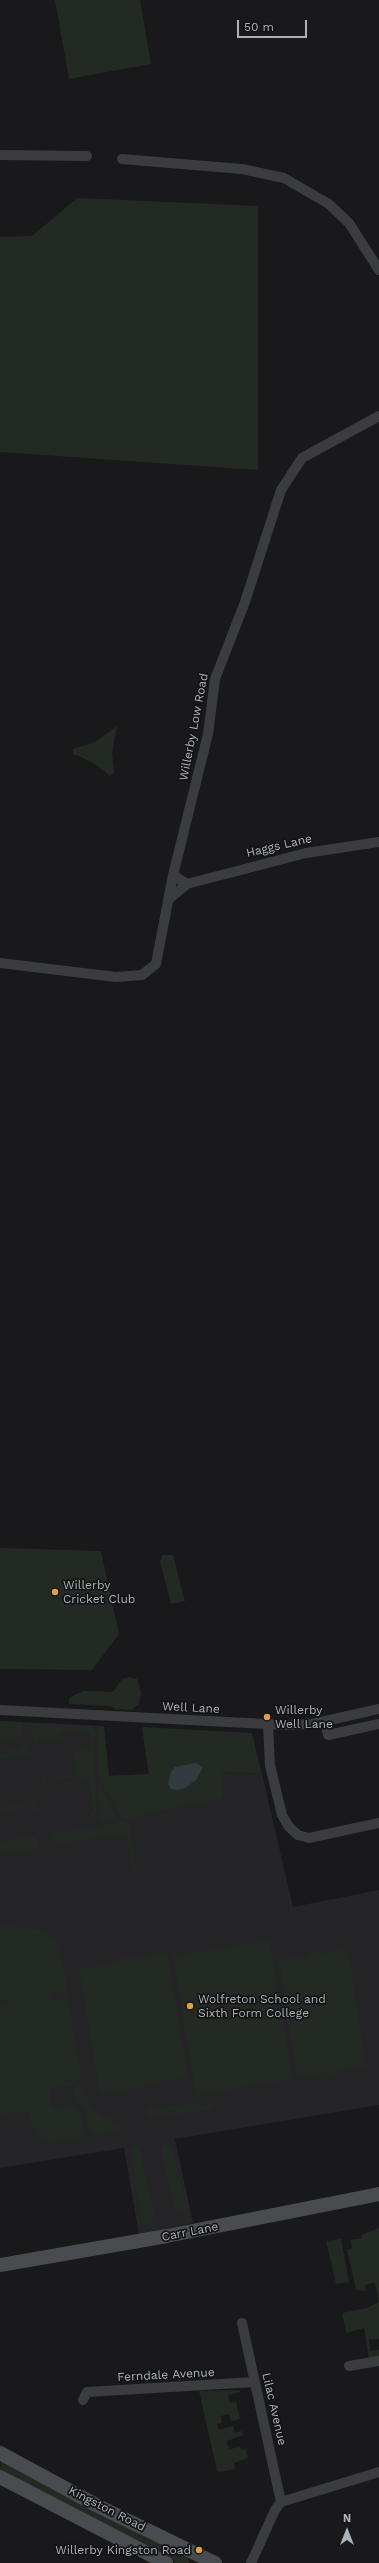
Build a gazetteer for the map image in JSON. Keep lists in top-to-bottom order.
{
  "streets": {
    "main road": ["Carr Lane", "Kingston Road"],
    "street": [
      "Willerby Low Road",
      "Haggs Lane",
      "Well Lane",
      "Ferndale Avenue",
      "Lilac Avenue"
    ]
  },
  "crossings": [
    ["Willerby Low Road", "Haggs Lane"],
    ["Ferndale Avenue", "Lilac Avenue"]
  ],
  "places": [
    "Willerby Cricket Club",
    "Willerby Well Lane",
    "Wolfreton School and Sixth Form College",
    "Willerby Kingston Road"
  ],
  "scale_bar": "50 m",
  "north": "top"
}
